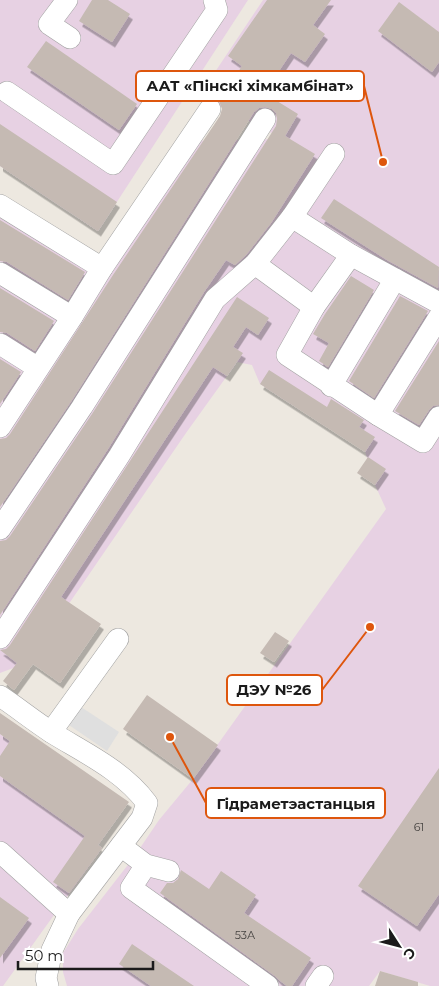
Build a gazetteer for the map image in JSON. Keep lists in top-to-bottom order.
{
  "places": ["ААТ «Пінскі хімкамбінат»", "ДЭУ №26", "Гідраметэастанцыя"],
  "house_numbers": ["61", "53А"],
  "scale_bar": "50 m",
  "north": "bottom right"
}
